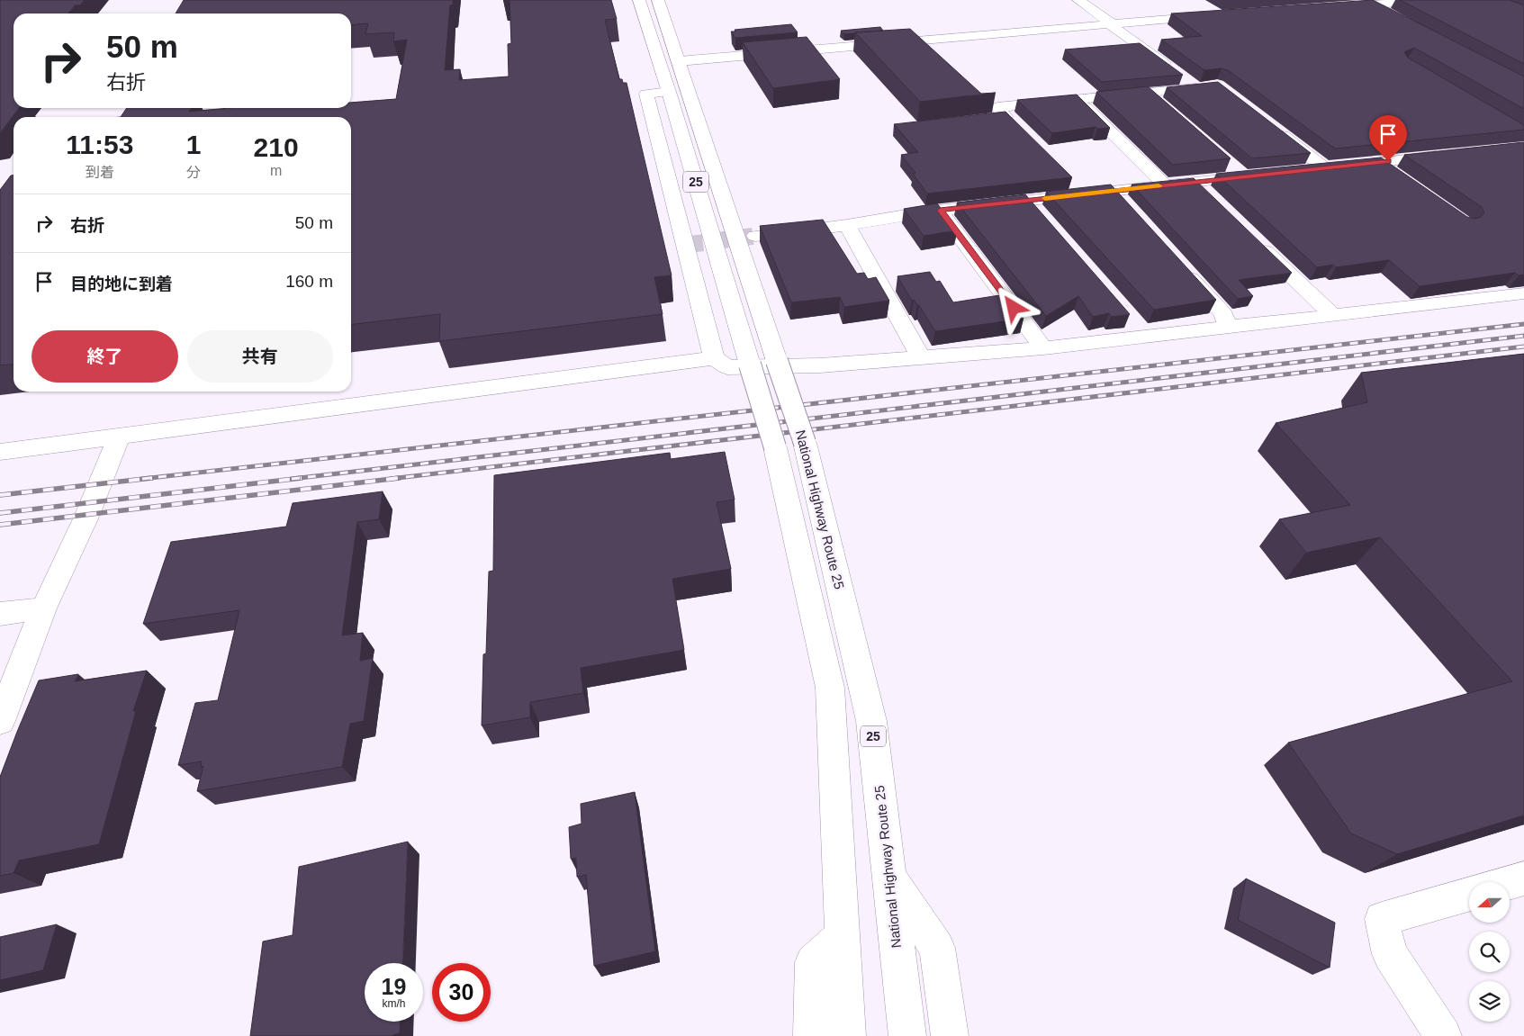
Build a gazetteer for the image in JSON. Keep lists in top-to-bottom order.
{
  "streets": {
    "main road": ["25", "National Highway Route 25"]
  },
  "crossings": [
    ["25", "National Highway Route 25"]
  ],
  "north": "left",
  "page": {
    "turn": ["50 m", "右折"],
    "eta": [
      "11:53",
      "到着",
      "1",
      "分",
      "210",
      "m"
    ],
    "list": [
      {
        "name": "右折",
        "value": "50 m"
      },
      {
        "name": "目的地に到着",
        "value": "160 m"
      }
    ],
    "buttons": ["終了", "共有"],
    "speed": "19 km/h",
    "limit": "30"
  }
}
